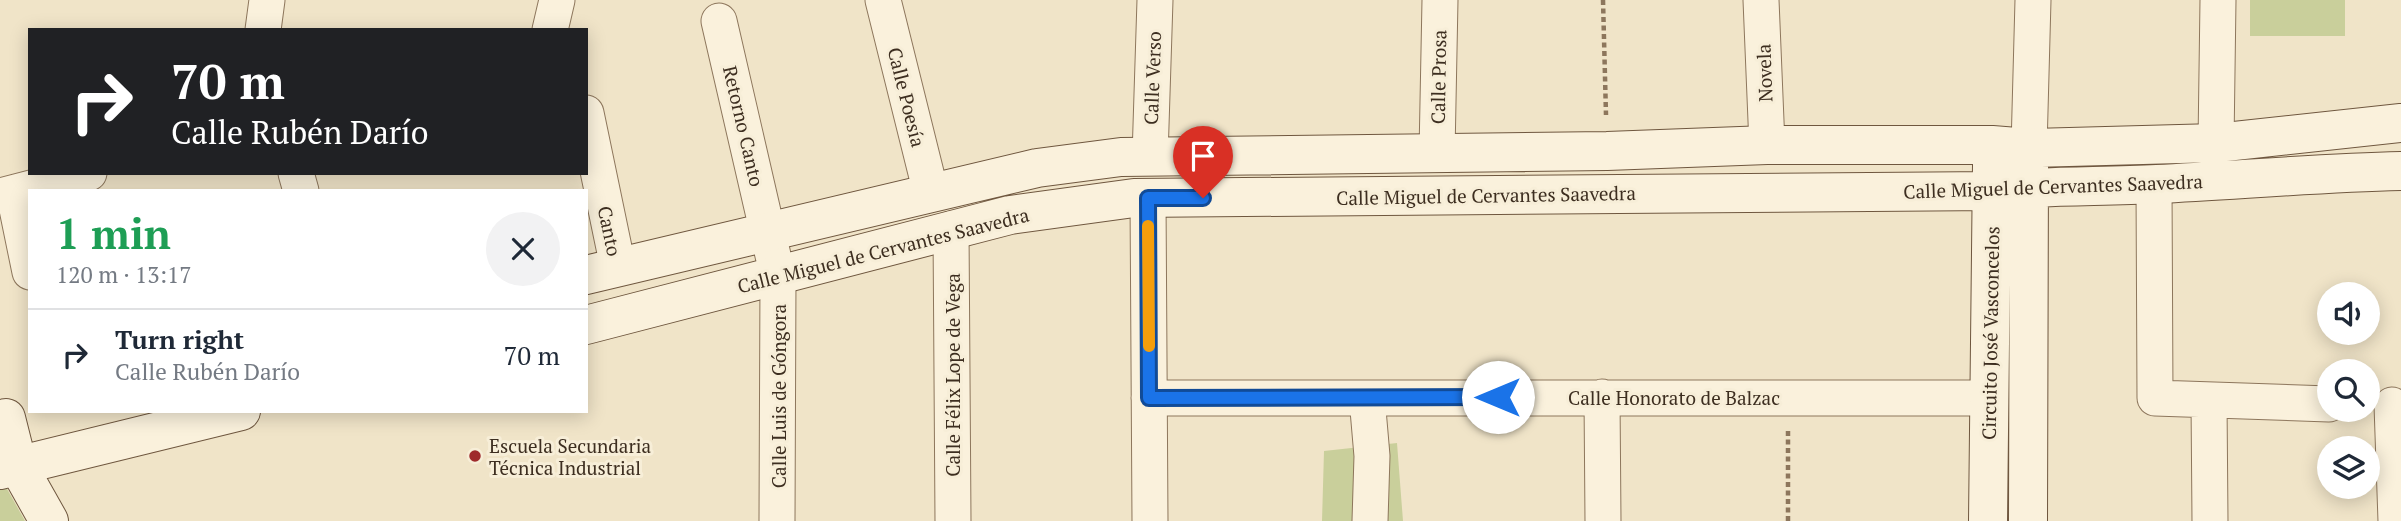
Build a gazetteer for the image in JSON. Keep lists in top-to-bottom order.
{
  "streets": {
    "street": [
      "Novela",
      "Calle Prosa",
      "Calle Verso",
      "Calle Poesía",
      "Retorno Canto",
      "Calle Miguel de Cervantes Saavedra",
      "Canto",
      "Circuito José Vasconcelos",
      "Calle Félix Lope de Vega",
      "Calle Luis de Góngora",
      "Calle Honorato de Balzac"
    ]
  },
  "crossings": [
    ["Novela", "Calle Miguel de Cervantes Saavedra"],
    ["Calle Prosa", "Calle Miguel de Cervantes Saavedra"],
    ["Calle Verso", "Calle Miguel de Cervantes Saavedra"],
    ["Calle Poesía", "Calle Miguel de Cervantes Saavedra"],
    ["Retorno Canto", "Calle Miguel de Cervantes Saavedra"],
    ["Retorno Canto", "Calle Luis de Góngora"],
    ["Calle Miguel de Cervantes Saavedra", "Canto"],
    ["Calle Miguel de Cervantes Saavedra", "Circuito José Vasconcelos"],
    ["Calle Miguel de Cervantes Saavedra", "Calle Félix Lope de Vega"],
    ["Calle Miguel de Cervantes Saavedra", "Calle Luis de Góngora"],
    ["Circuito José Vasconcelos", "Calle Honorato de Balzac"]
  ],
  "places": ["Escuela Secundaria Técnica Industrial"],
  "page": {
    "turn": ["70 m", "Calle Rubén Darío"],
    "heading": ["1 min", "120 m · 13:17"],
    "list": [
      {
        "name": "Turn right",
        "note": "Calle Rubén Darío",
        "value": "70 m"
      }
    ]
  }
}
